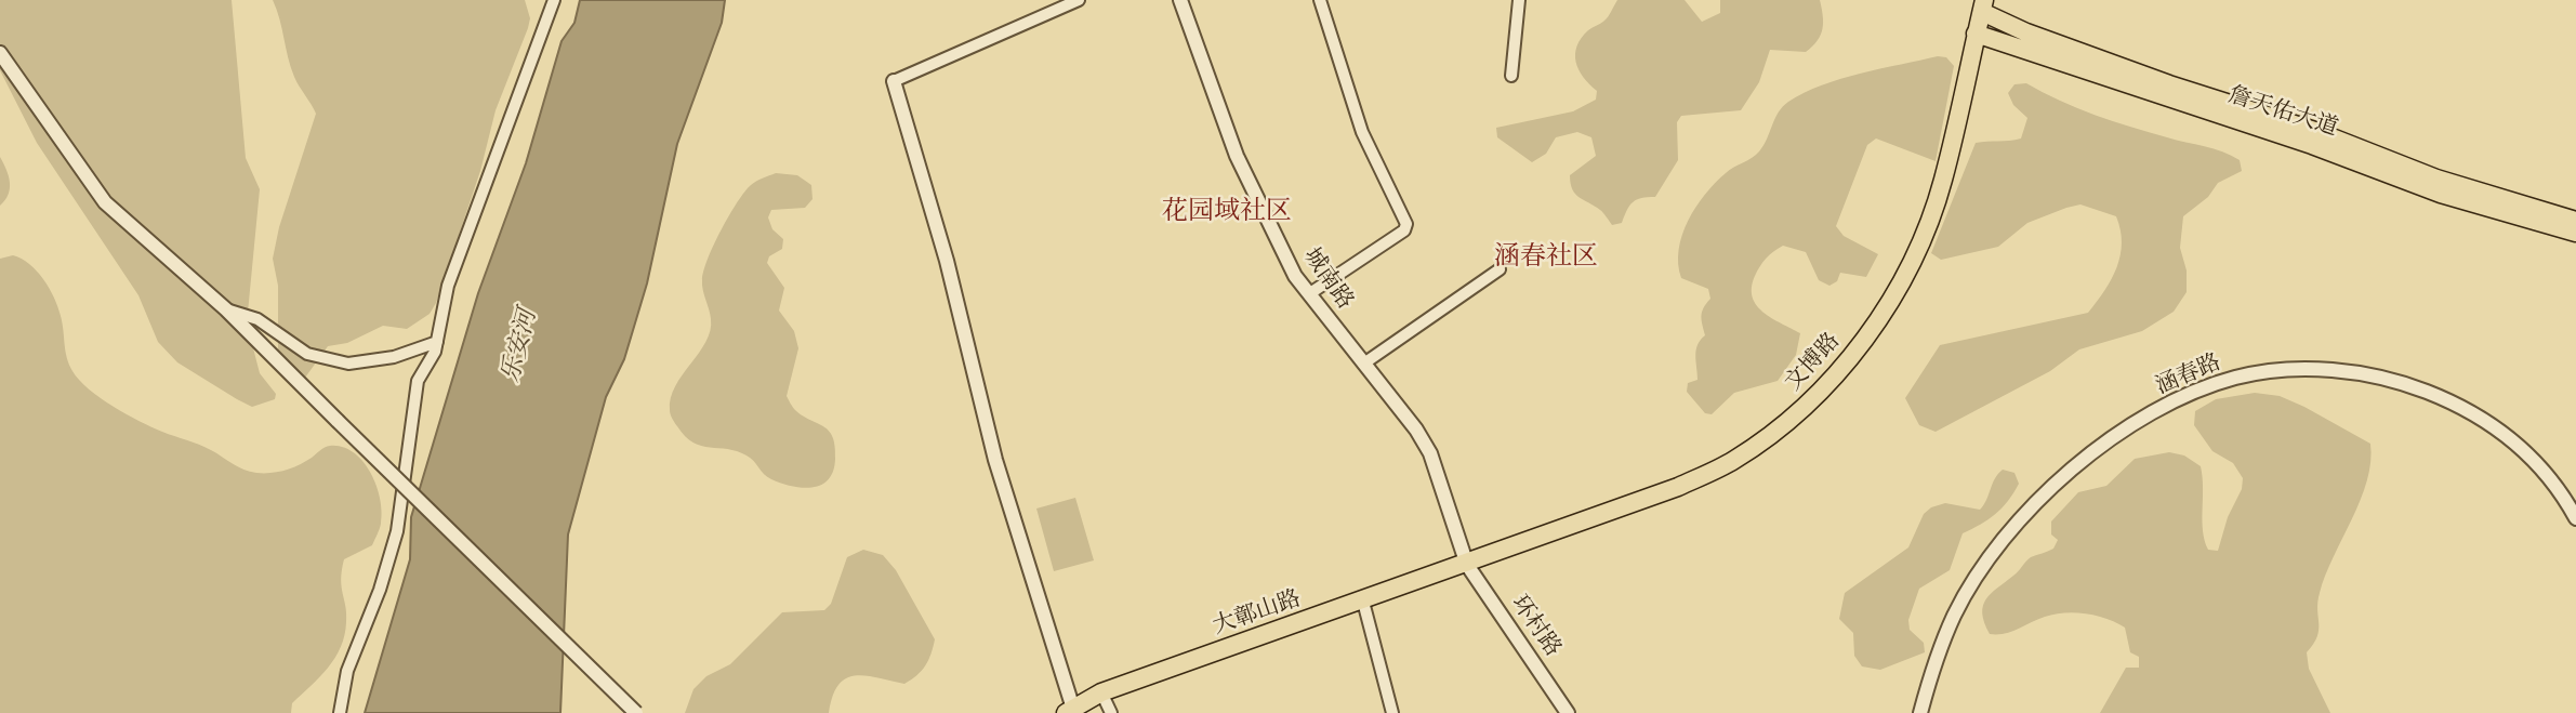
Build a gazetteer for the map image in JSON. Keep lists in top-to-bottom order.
{
  "streets": {
    "main road": ["詹天佑大道", "文博路", "大鄣山路"],
    "street": ["城南路", "涵春路", "环村路"]
  },
  "crossings": [
    ["詹天佑大道", "文博路"],
    ["城南路", "文博路"],
    ["城南路", "大鄣山路"],
    ["城南路", "环村路"],
    ["文博路", "大鄣山路"],
    ["文博路", "环村路"],
    ["大鄣山路", "环村路"]
  ],
  "districts": ["花园域社区", "涵春社区"],
  "water": ["乐安河"]
}
